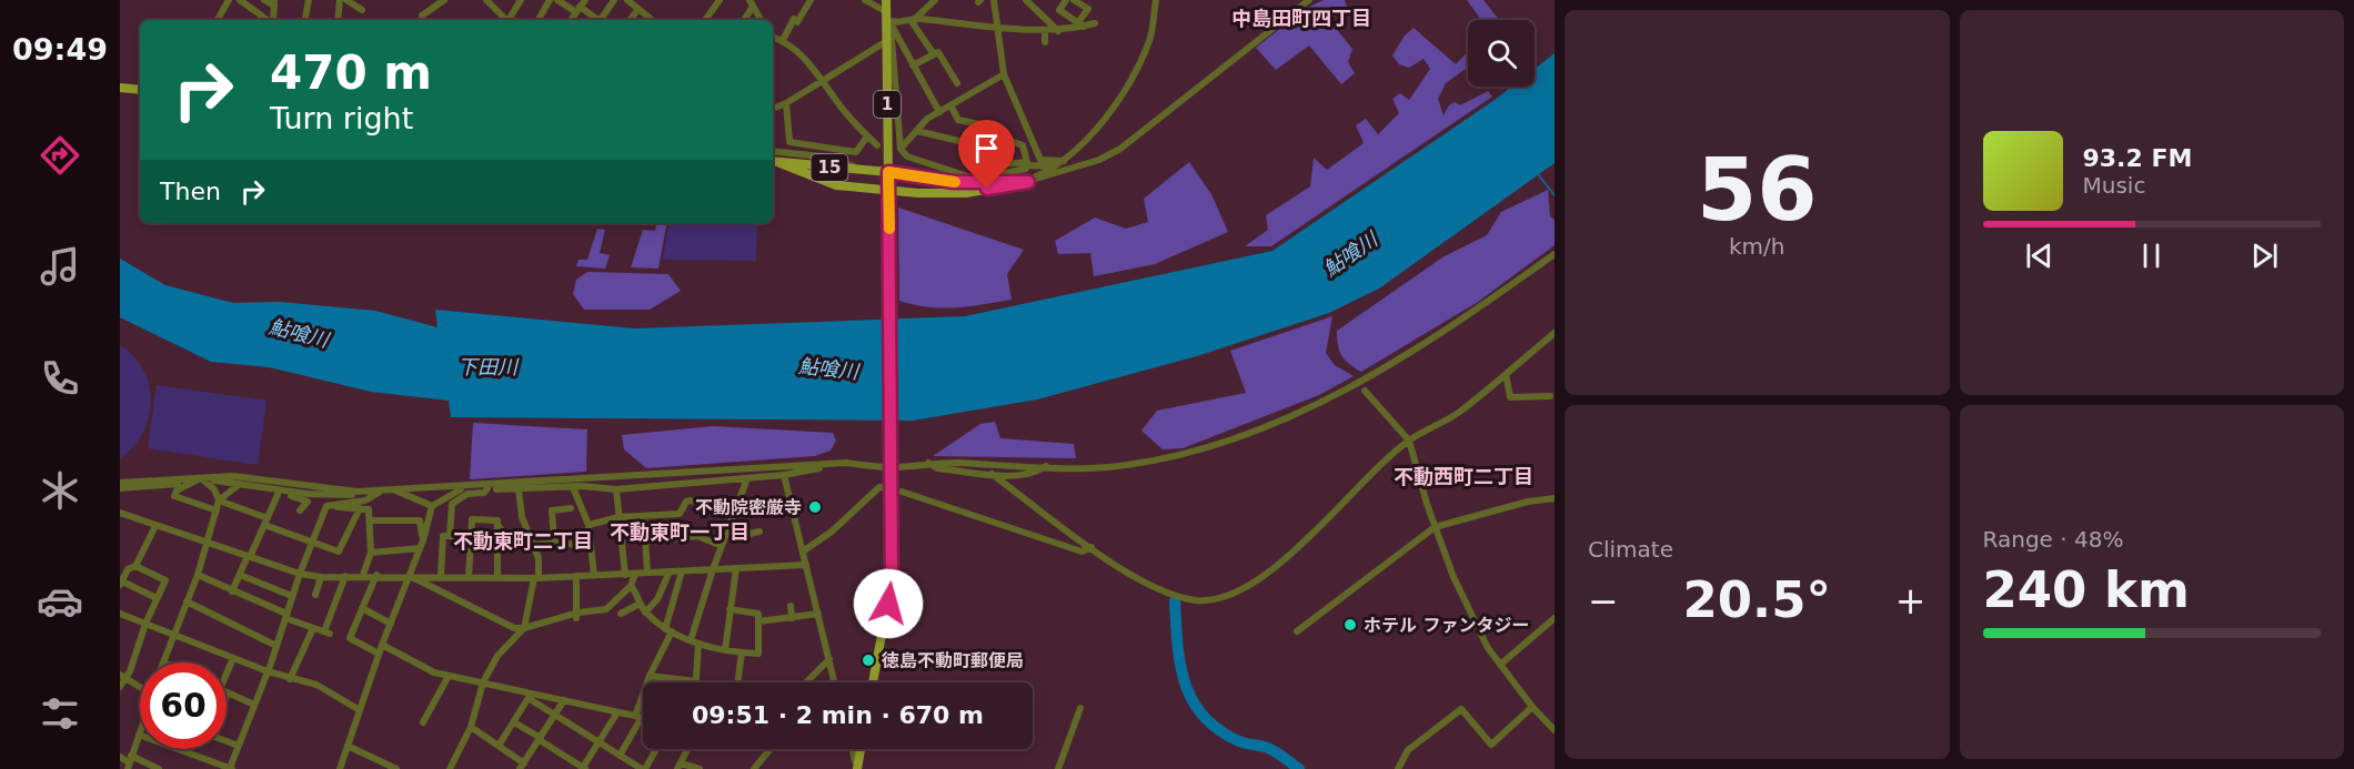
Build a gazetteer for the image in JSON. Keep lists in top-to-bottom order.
{
  "streets": {
    "main road": ["1", "15"]
  },
  "crossings": [
    ["1", "15"]
  ],
  "districts": [
    "中島田町四丁目",
    "不動西町二丁目",
    "不動東町一丁目",
    "不動東町二丁目"
  ],
  "water": ["鮎喰川", "下田川"],
  "places": ["不動院密厳寺", "ホテル ファンタジー", "徳島不動町郵便局"],
  "page": {
    "tabs": "09:49",
    "tile": [
      ["56", "km/h"],
      "Climate",
      ["Range · 48%", "240 km"]
    ],
    "turn": ["470 m", "Turn right"],
    "song": ["93.2 FM", "Music"],
    "then": "Then",
    "heat": ["−", "20.5°", "+"],
    "limit": "60",
    "trip": "09:51 · 2 min · 670 m"
  }
}
